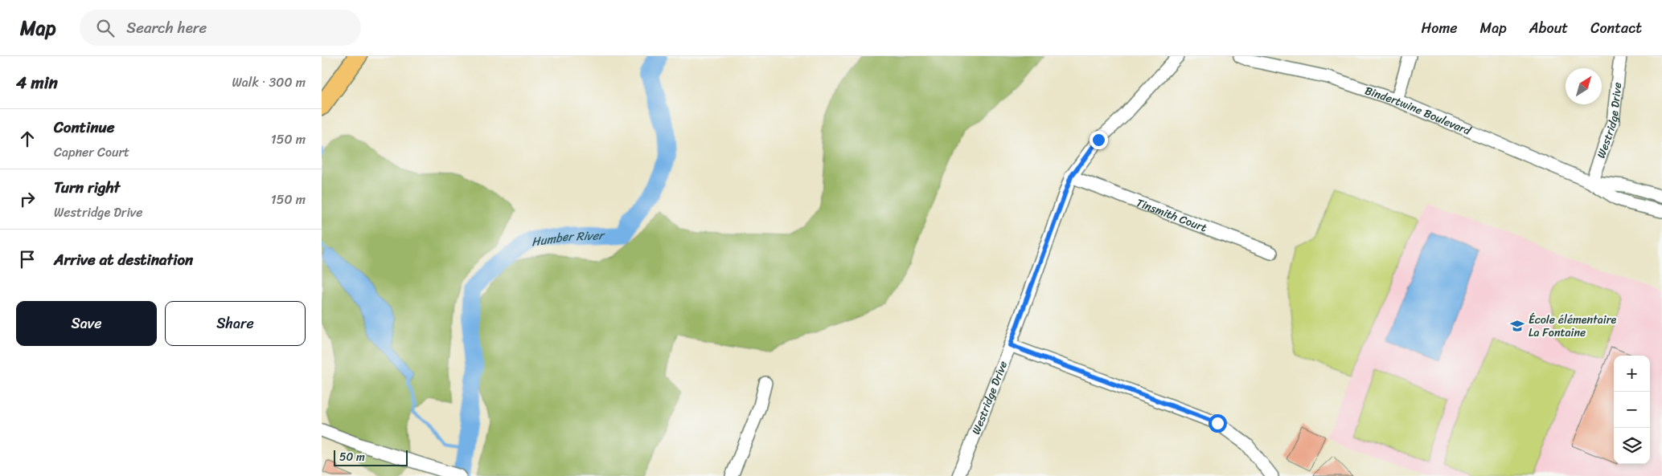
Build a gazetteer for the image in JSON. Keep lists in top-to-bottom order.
{
  "streets": {
    "street": ["Bindertwine Boulevard", "Westridge Drive", "Tinsmith Court"]
  },
  "crossings": [
    ["Bindertwine Boulevard", "Westridge Drive"],
    ["Westridge Drive", "Tinsmith Court"]
  ],
  "water": ["Humber River"],
  "places": {
    "school or university": ["École élémentaire La Fontaine"]
  },
  "scale_bar": "50 m",
  "north": "top right",
  "page": {
    "header": "Map",
    "search": "Search here",
    "nav": [
      "Home",
      "Map",
      "About",
      "Contact"
    ],
    "heading": ["4 min", "Walk · 300 m"],
    "list": [
      ["Continue", "Capner Court", "150 m"],
      ["Turn right", "Westridge Drive", "150 m"],
      "Arrive at destination"
    ],
    "buttons": ["Save", "Share"],
    "map_buttons": ["+", "−"],
    "scale": "50 m"
  }
}
